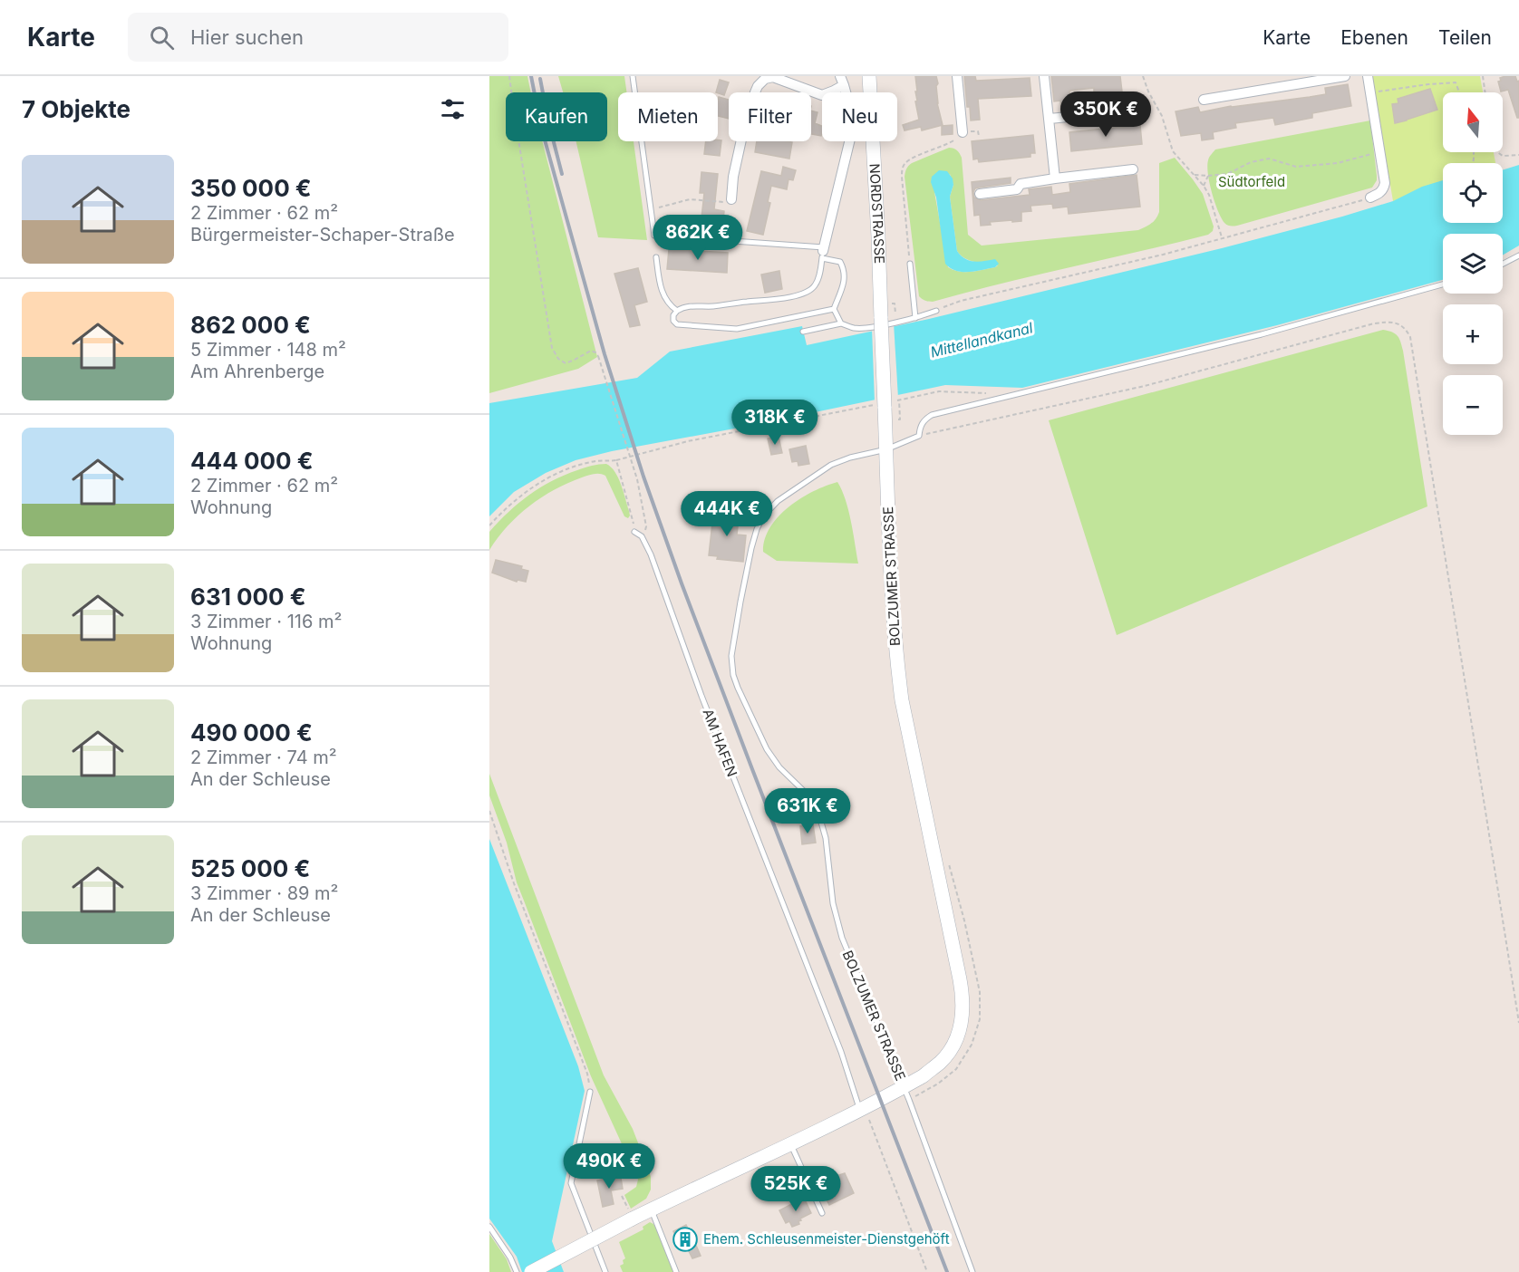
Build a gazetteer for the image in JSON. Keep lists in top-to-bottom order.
{
  "streets": {
    "main road": ["NORDSTRASSE", "BOLZUMER STRASSE"],
    "lane": ["AM HAFEN"]
  },
  "crossings": [
    ["NORDSTRASSE", "BOLZUMER STRASSE"]
  ],
  "water": ["Mittellandkanal"],
  "parks": ["Südtorfeld"],
  "places": {
    "building": ["Ehem. Schleusenmeister-Dienstgehöft"]
  },
  "north": "top",
  "page": {
    "header": "Karte",
    "search": "Hier suchen",
    "nav": ["Karte", "Ebenen", "Teilen"],
    "heading": "7 Objekte",
    "price": [
      "350K €",
      "862K €",
      "318K €",
      "444K €",
      "631K €",
      "490K €",
      "525K €"
    ],
    "map_buttons": ["+", "−"],
    "chip": [
      "Kaufen",
      "Mieten",
      "Filter",
      "Neu"
    ],
    "list": [
      {
        "name": "350 000 €",
        "note": "2 Zimmer · 62 m² · Bürgermeister-Schaper-Straße"
      },
      {
        "name": "862 000 €",
        "note": "5 Zimmer · 148 m² · Am Ahrenberge"
      },
      {
        "name": "444 000 €",
        "note": "2 Zimmer · 62 m² · Wohnung"
      },
      {
        "name": "631 000 €",
        "note": "3 Zimmer · 116 m² · Wohnung"
      },
      {
        "name": "490 000 €",
        "note": "2 Zimmer · 74 m² · An der Schleuse"
      },
      {
        "name": "525 000 €",
        "note": "3 Zimmer · 89 m² · An der Schleuse"
      }
    ]
  }
}
